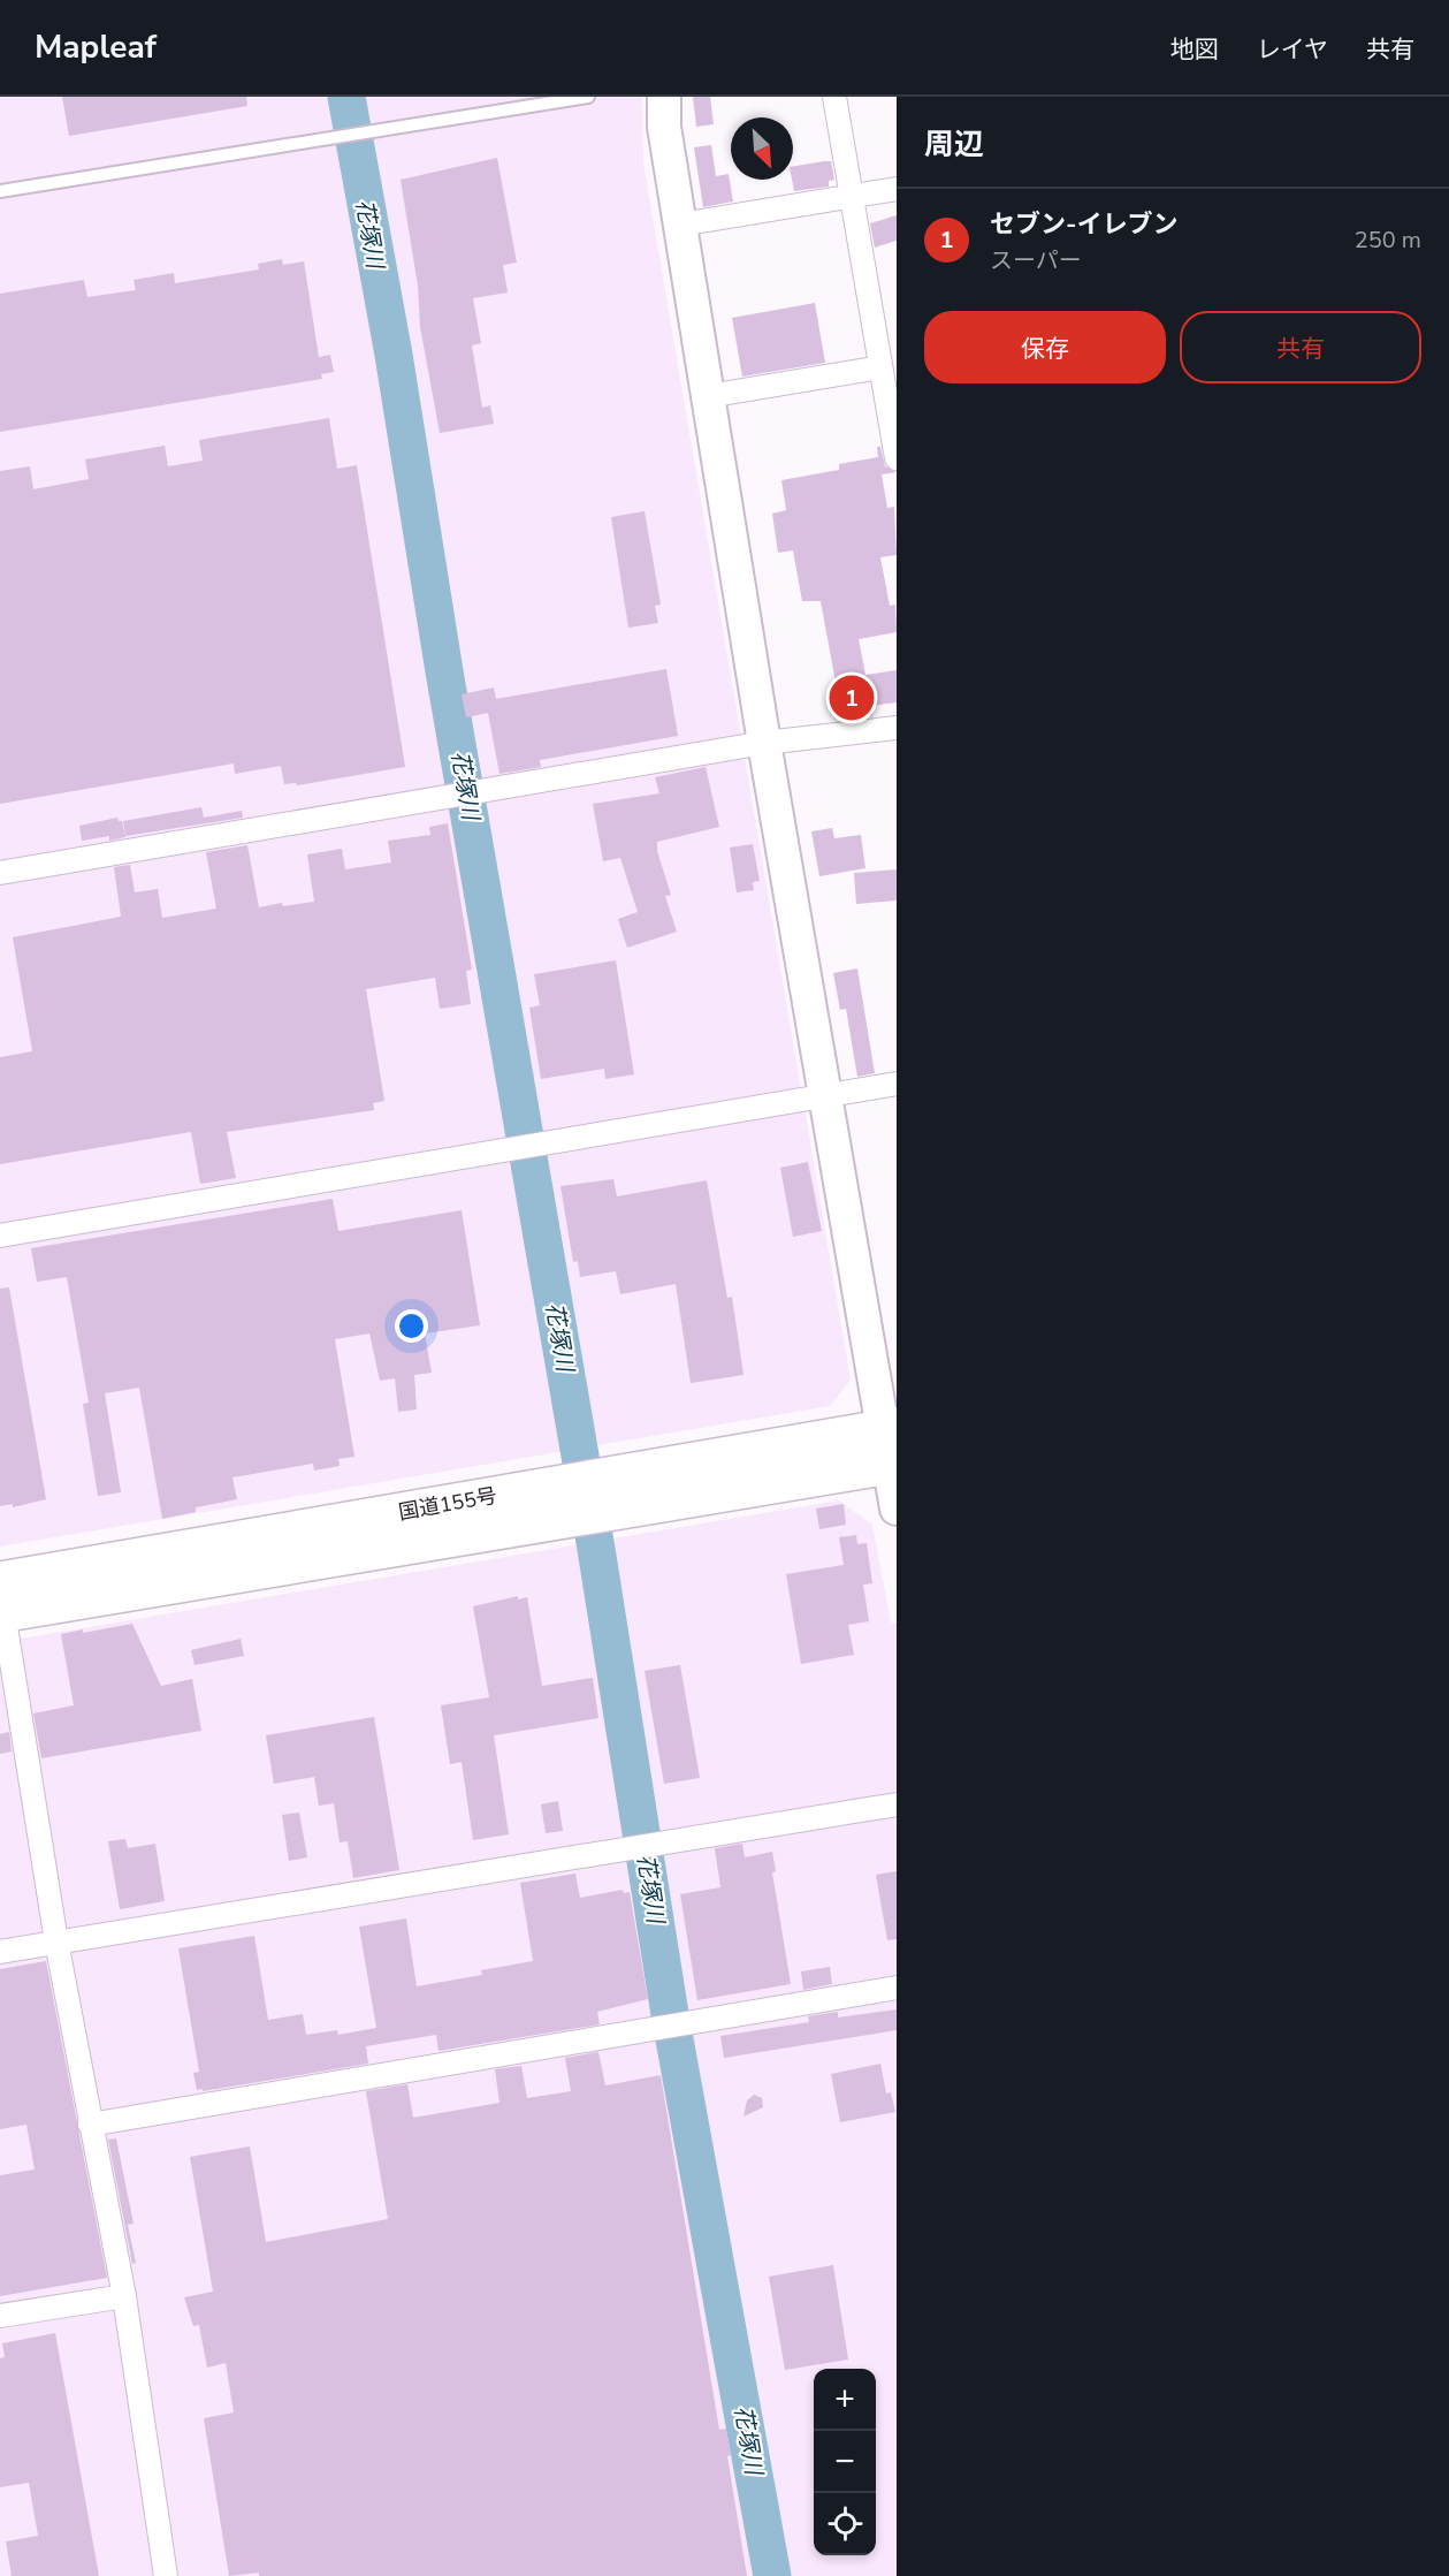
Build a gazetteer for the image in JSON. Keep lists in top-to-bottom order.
{
  "streets": {
    "highway": ["国道155号"]
  },
  "water": ["花塚川"],
  "north": "bottom right",
  "page": {
    "header": "Mapleaf",
    "nav": ["地図", "レイヤ", "共有"],
    "heading": "周辺",
    "list": [
      {
        "mark": "1",
        "name": "セブン-イレブン",
        "note": "スーパー",
        "value": "250 m"
      }
    ],
    "buttons": ["保存", "共有"],
    "pins": "1",
    "map_buttons": ["+", "−"]
  }
}
